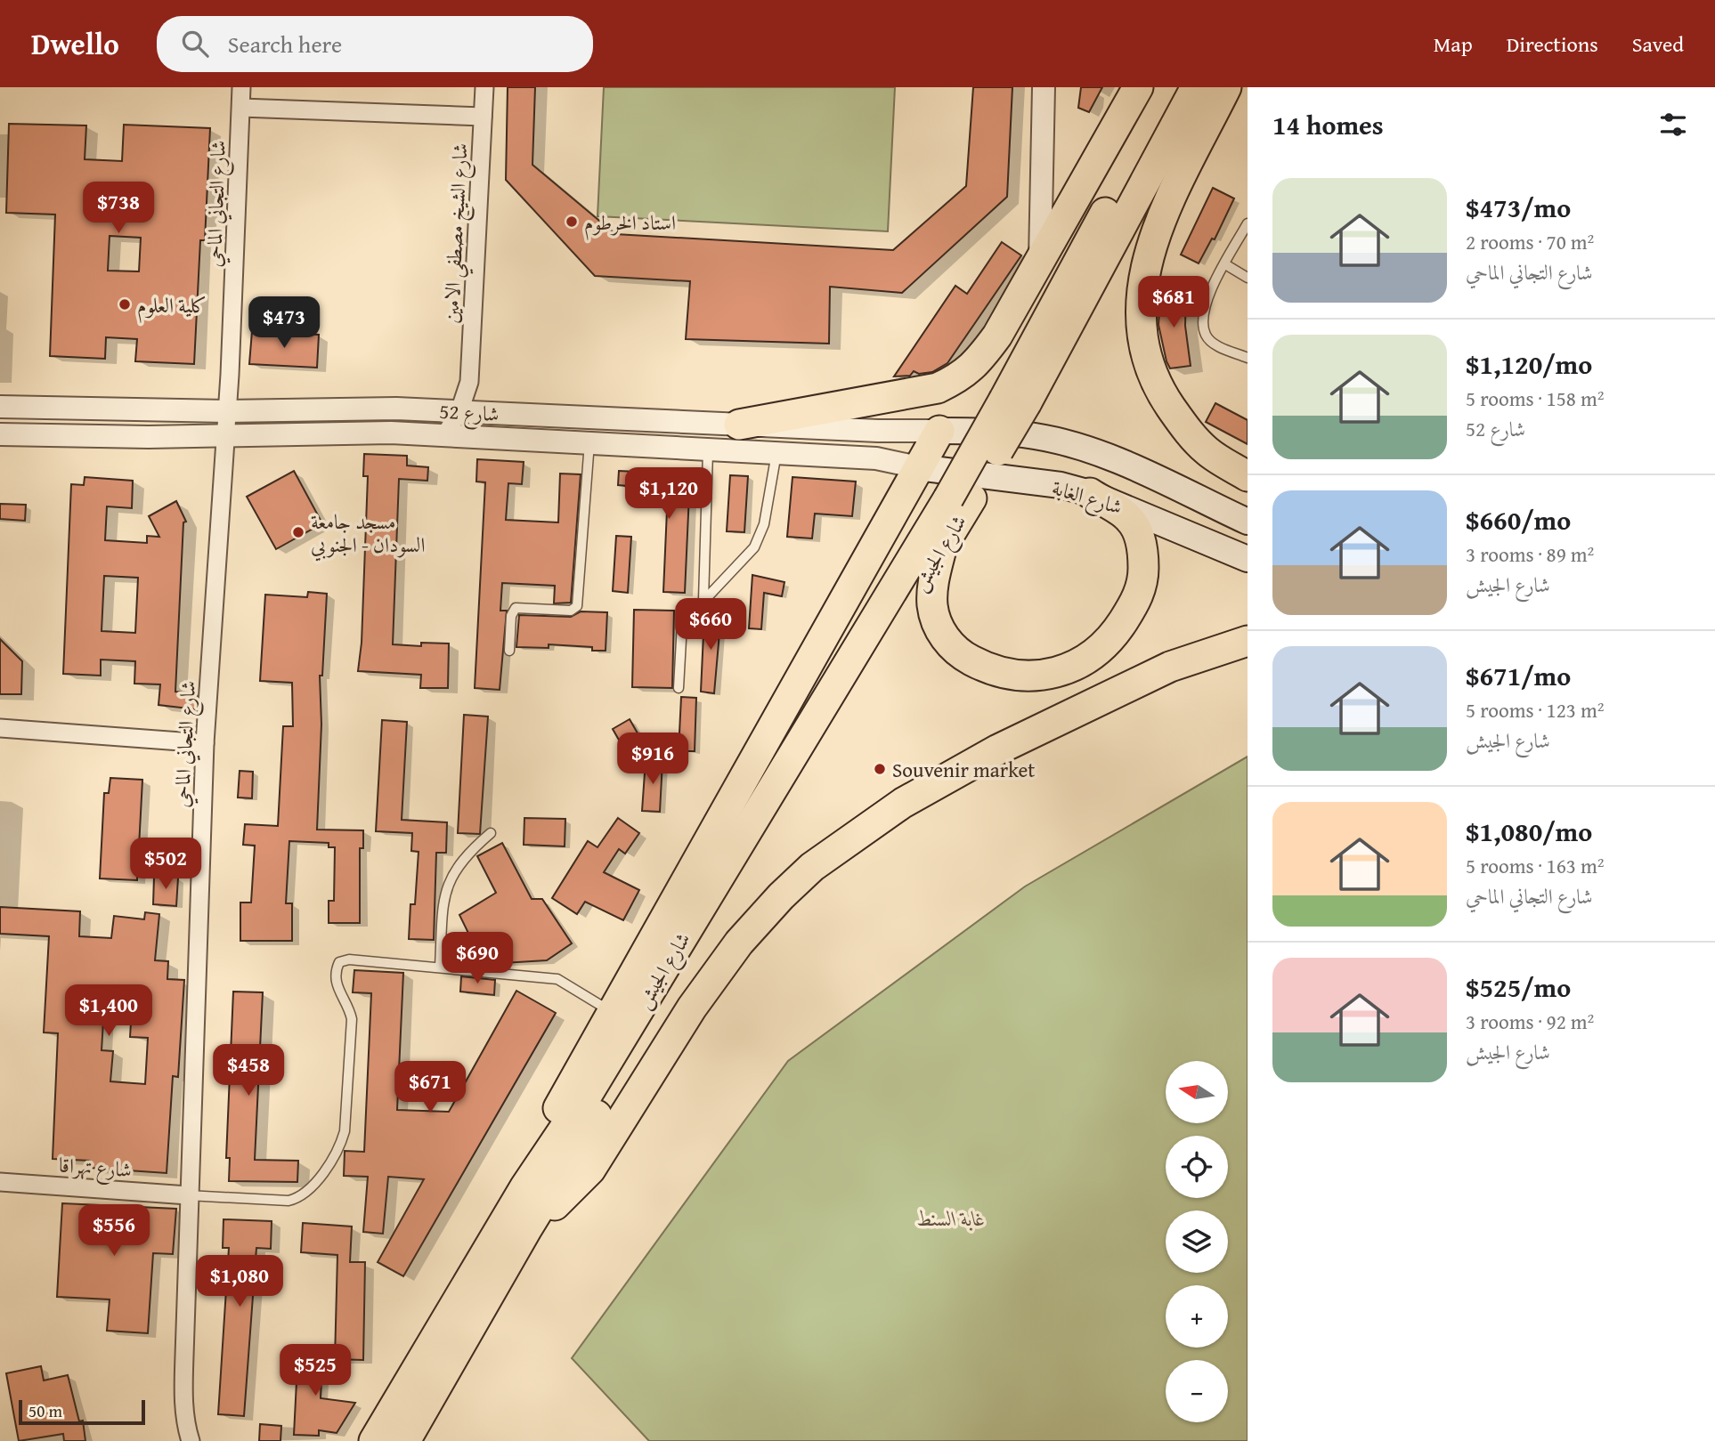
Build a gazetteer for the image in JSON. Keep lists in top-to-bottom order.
{
  "streets": {
    "highway": ["شارع الجيش"],
    "main road": ["شارع الغابة"],
    "street": [
      "شارع التجاني الماحي",
      "شارع الشيخ مصطفي الامين",
      "شارع 52",
      "شارع تهراقا"
    ]
  },
  "crossings": [
    ["شارع التجاني الماحي", "شارع 52"],
    ["شارع التجاني الماحي", "شارع تهراقا"],
    ["شارع الشيخ مصطفي الامين", "شارع 52"],
    ["شارع 52", "شارع الغابة"]
  ],
  "parks": ["غابة السنط"],
  "places": [
    "استاد الخرطوم",
    "كلية العلوم",
    "مسجد جامعة السودان - الجنوبي",
    "Souvenir market"
  ],
  "scale_bar": "50 m",
  "north": "left",
  "page": {
    "header": "Dwello",
    "search": "Search here",
    "nav": ["Map", "Directions", "Saved"],
    "heading": "14 homes",
    "list": [
      {
        "name": "$473/mo",
        "note": "2 rooms · 70 m² · شارع التجاني الماحي"
      },
      {
        "name": "$1,120/mo",
        "note": "5 rooms · 158 m² · شارع 52"
      },
      {
        "name": "$660/mo",
        "note": "3 rooms · 89 m² · شارع الجيش"
      },
      {
        "name": "$671/mo",
        "note": "5 rooms · 123 m² · شارع الجيش"
      },
      {
        "name": "$1,080/mo",
        "note": "5 rooms · 163 m² · شارع التجاني الماحي"
      },
      {
        "name": "$525/mo",
        "note": "3 rooms · 92 m² · شارع الجيش"
      }
    ],
    "price": [
      "$738",
      "$681",
      "$473",
      "$1,120",
      "$660",
      "$916",
      "$502",
      "$690",
      "$1,400",
      "$458",
      "$671",
      "$556",
      "$1,080",
      "$525"
    ],
    "map_buttons": ["+", "−"],
    "scale": "50 m"
  }
}
